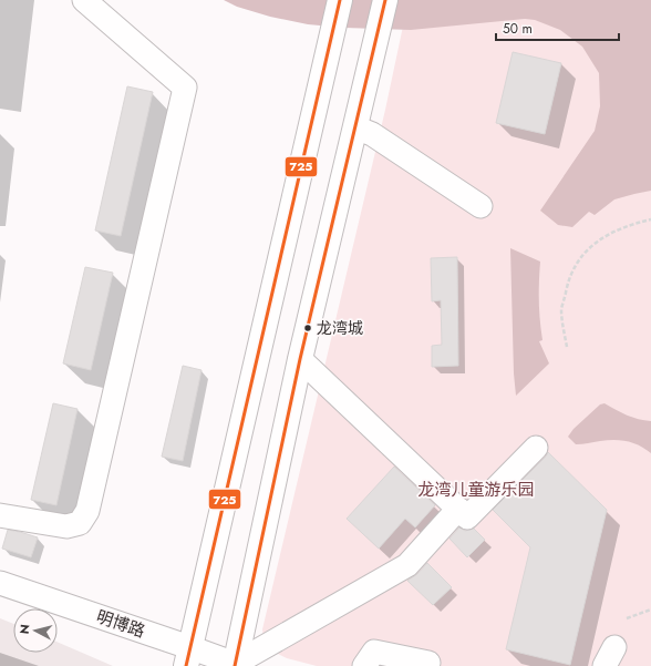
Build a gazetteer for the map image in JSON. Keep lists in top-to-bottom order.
{
  "streets": {
    "street": ["明博路"]
  },
  "parks": ["龙湾儿童游乐园"],
  "places": ["龙湾城"],
  "lines": ["transit line 725"],
  "scale_bar": "50 m",
  "north": "left"
}
